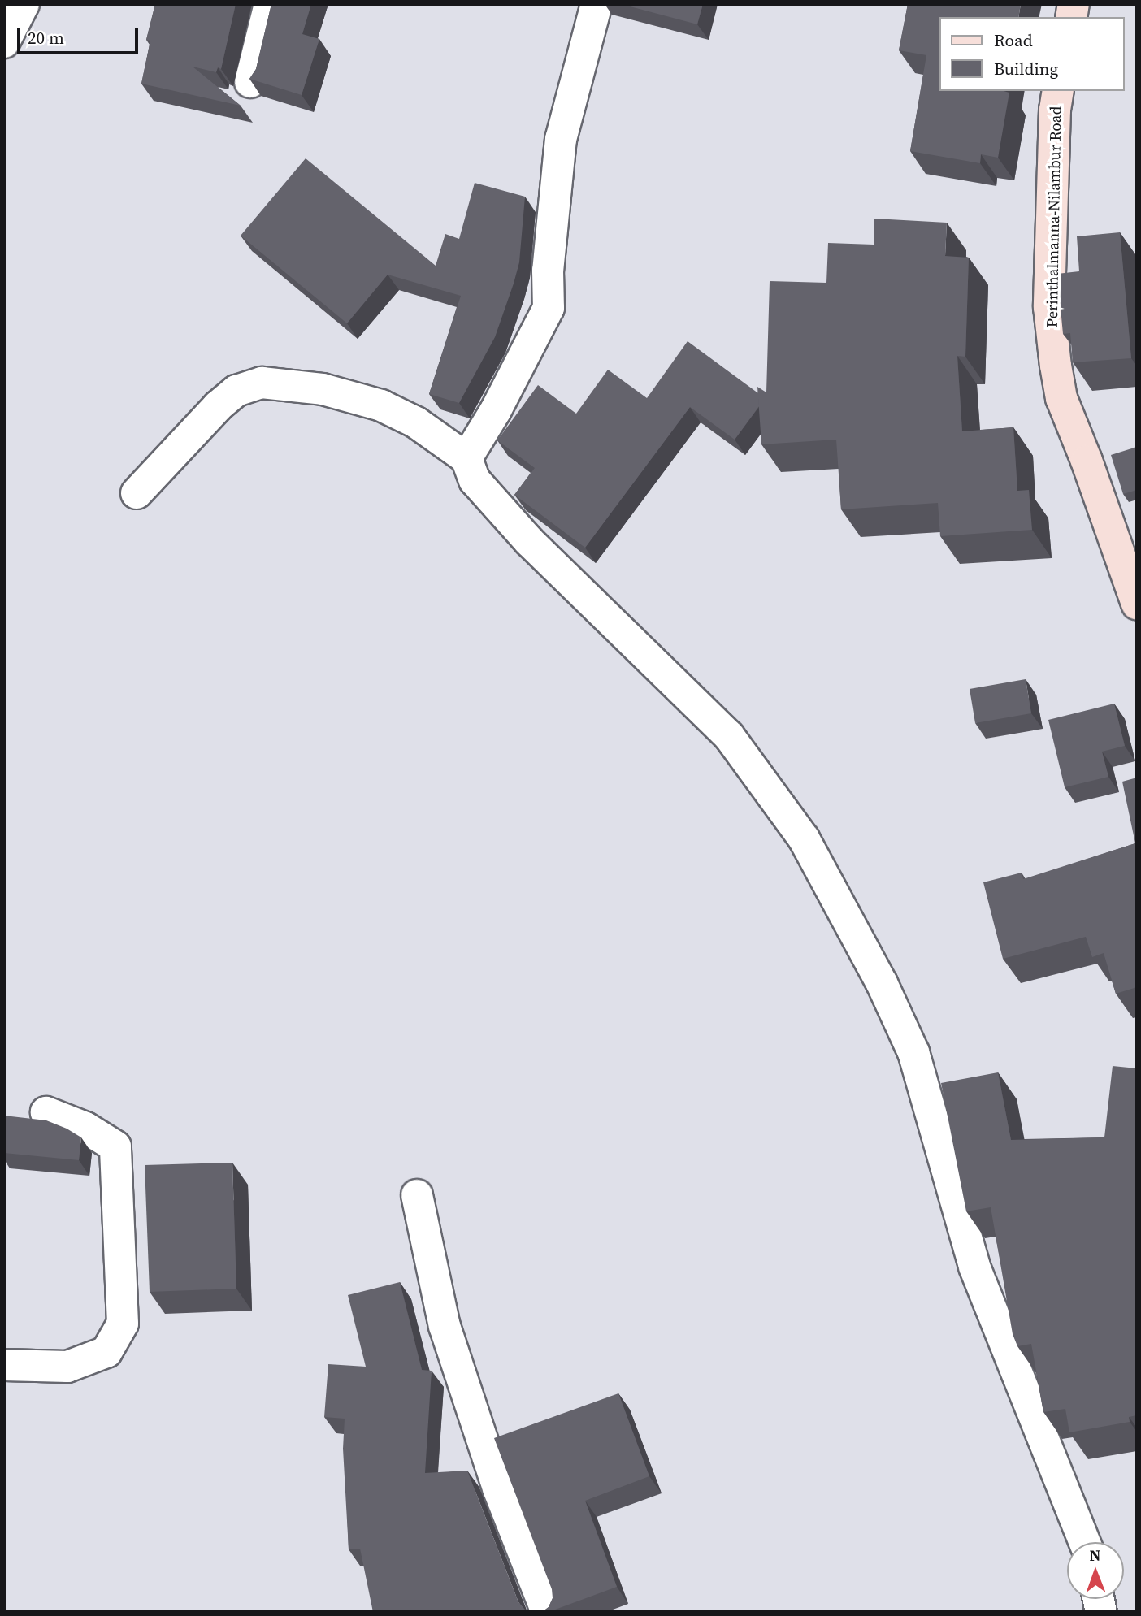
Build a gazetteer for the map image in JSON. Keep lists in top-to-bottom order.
{
  "streets": {
    "main road": ["Perinthalmanna-Nilambur Road"]
  },
  "legend": ["Road", "Building"],
  "scale_bar": "20 m",
  "north": "top"
}
